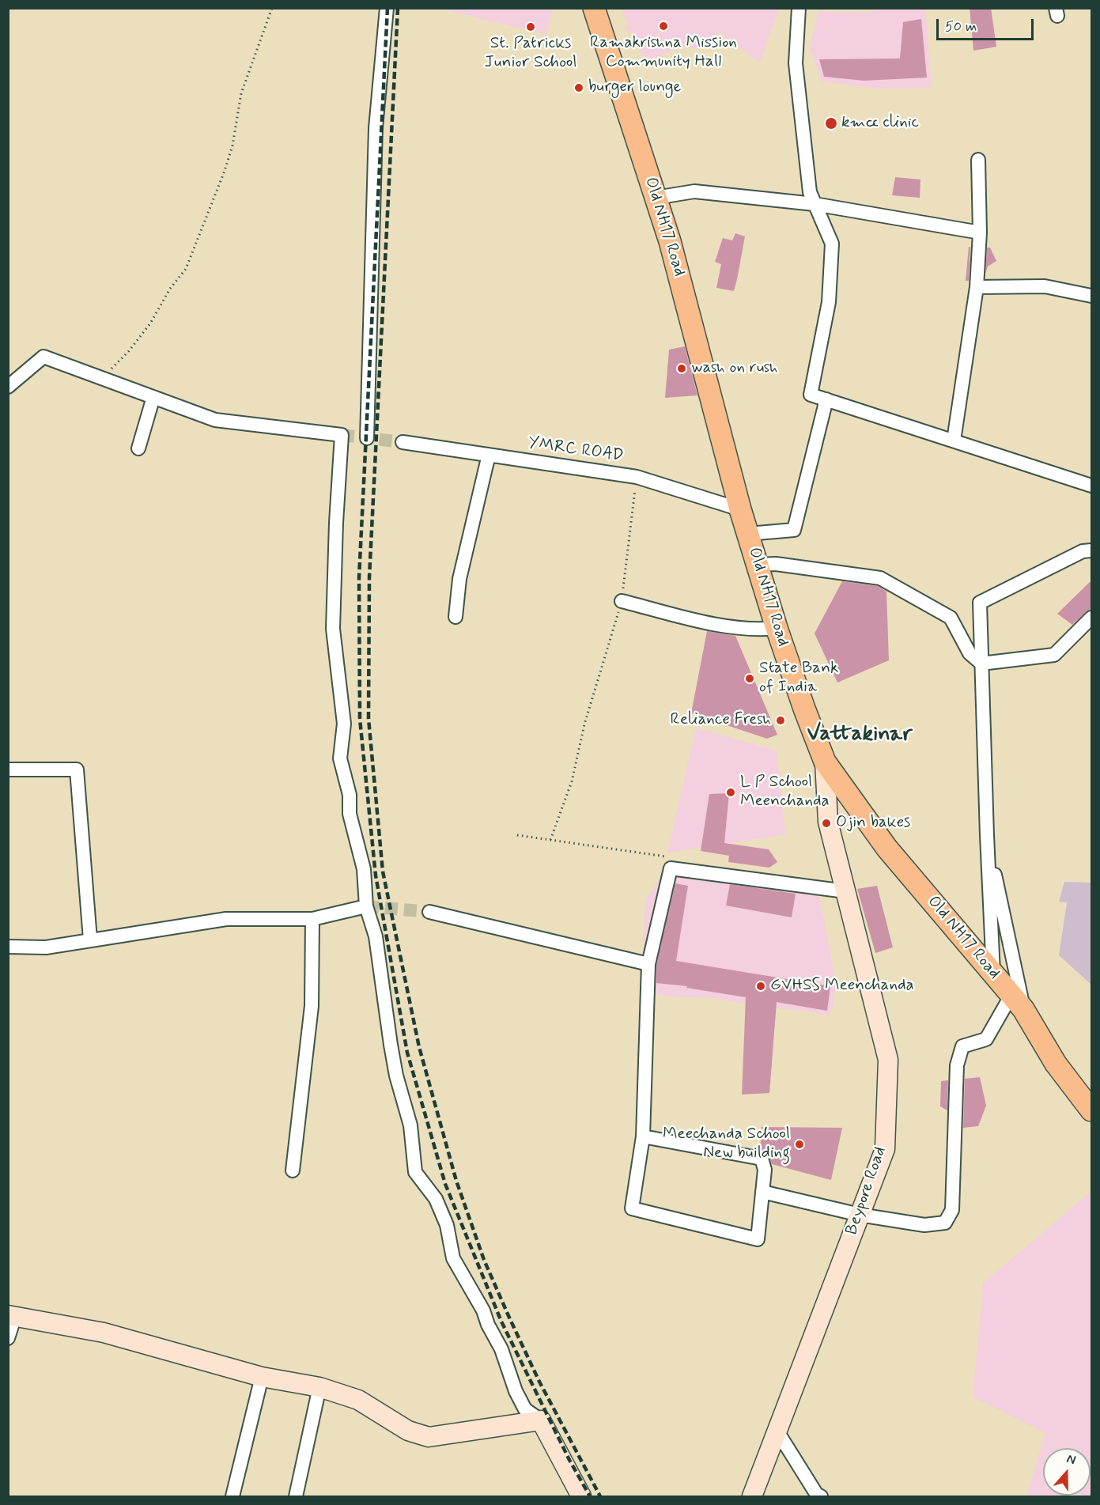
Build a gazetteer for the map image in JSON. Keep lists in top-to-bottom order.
{
  "streets": {
    "main road": ["Old NH17 Road", "Beypore Road"],
    "street": ["YMRC ROAD"]
  },
  "crossings": [
    ["Old NH17 Road", "YMRC ROAD"],
    ["Old NH17 Road", "Beypore Road"]
  ],
  "districts": ["Vattakinar"],
  "places": [
    "Ramakrishna Mission Community Hall",
    "St. Patricks Junior School",
    "burger lounge",
    "kmcc clinic",
    "wash on rush",
    "State Bank of India",
    "Reliance Fresh",
    "L P School Meenchanda",
    "Ojin bakes",
    "GVHSS Meenchanda",
    "Meechanda School New building"
  ],
  "scale_bar": "50 m",
  "north": "top"
}
